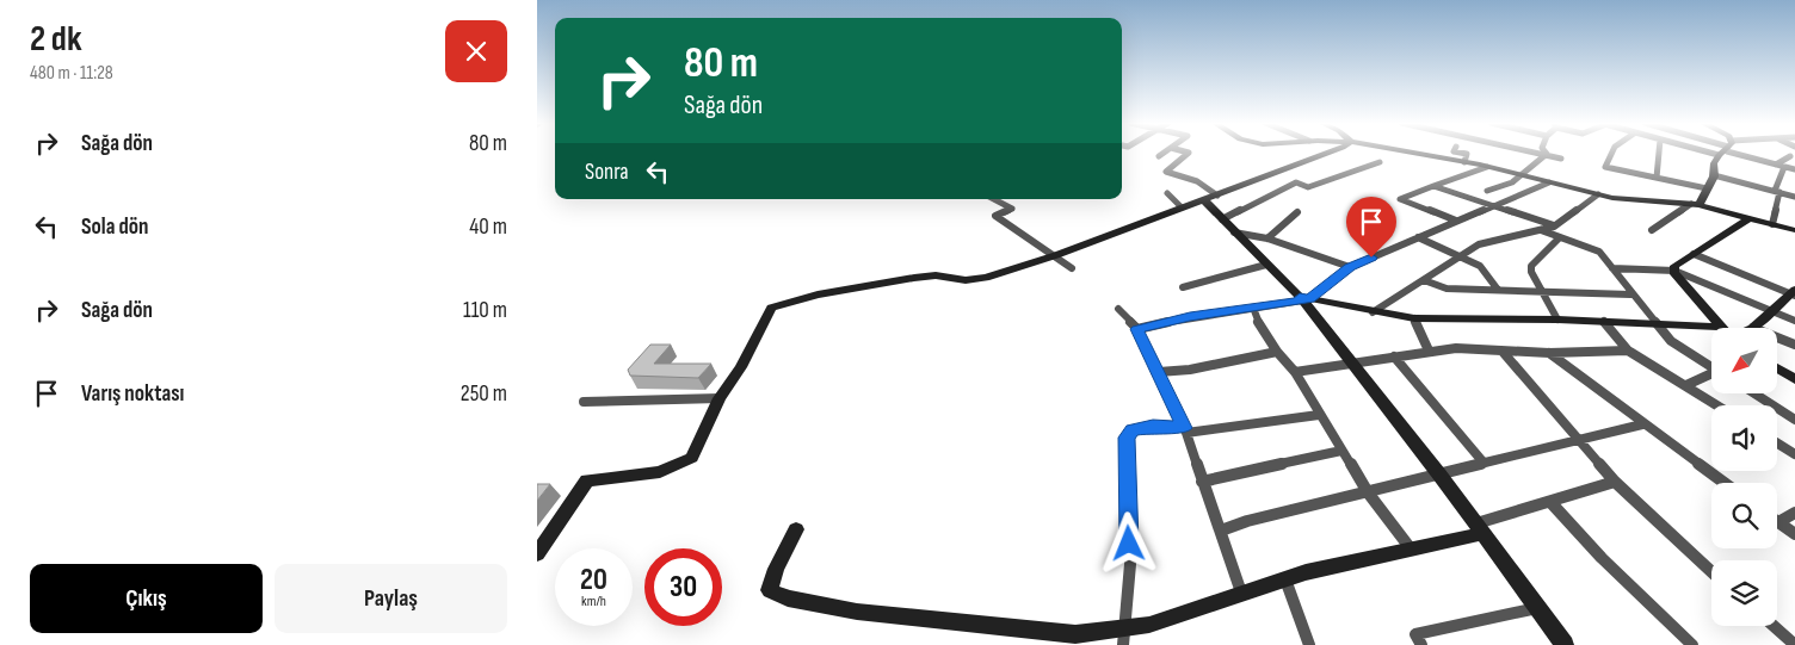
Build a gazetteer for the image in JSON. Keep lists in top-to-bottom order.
{
  "north": "bottom left",
  "page": {
    "heading": ["2 dk", "480 m · 11:28"],
    "turn": ["80 m", "Sağa dön"],
    "list": [
      {
        "name": "Sağa dön",
        "value": "80 m"
      },
      {
        "name": "Sola dön",
        "value": "40 m"
      },
      {
        "name": "Sağa dön",
        "value": "110 m"
      },
      {
        "name": "Varış noktası",
        "value": "250 m"
      }
    ],
    "then": "Sonra",
    "speed": "20 km/h",
    "limit": "30",
    "buttons": ["Çıkış", "Paylaş"]
  }
}
